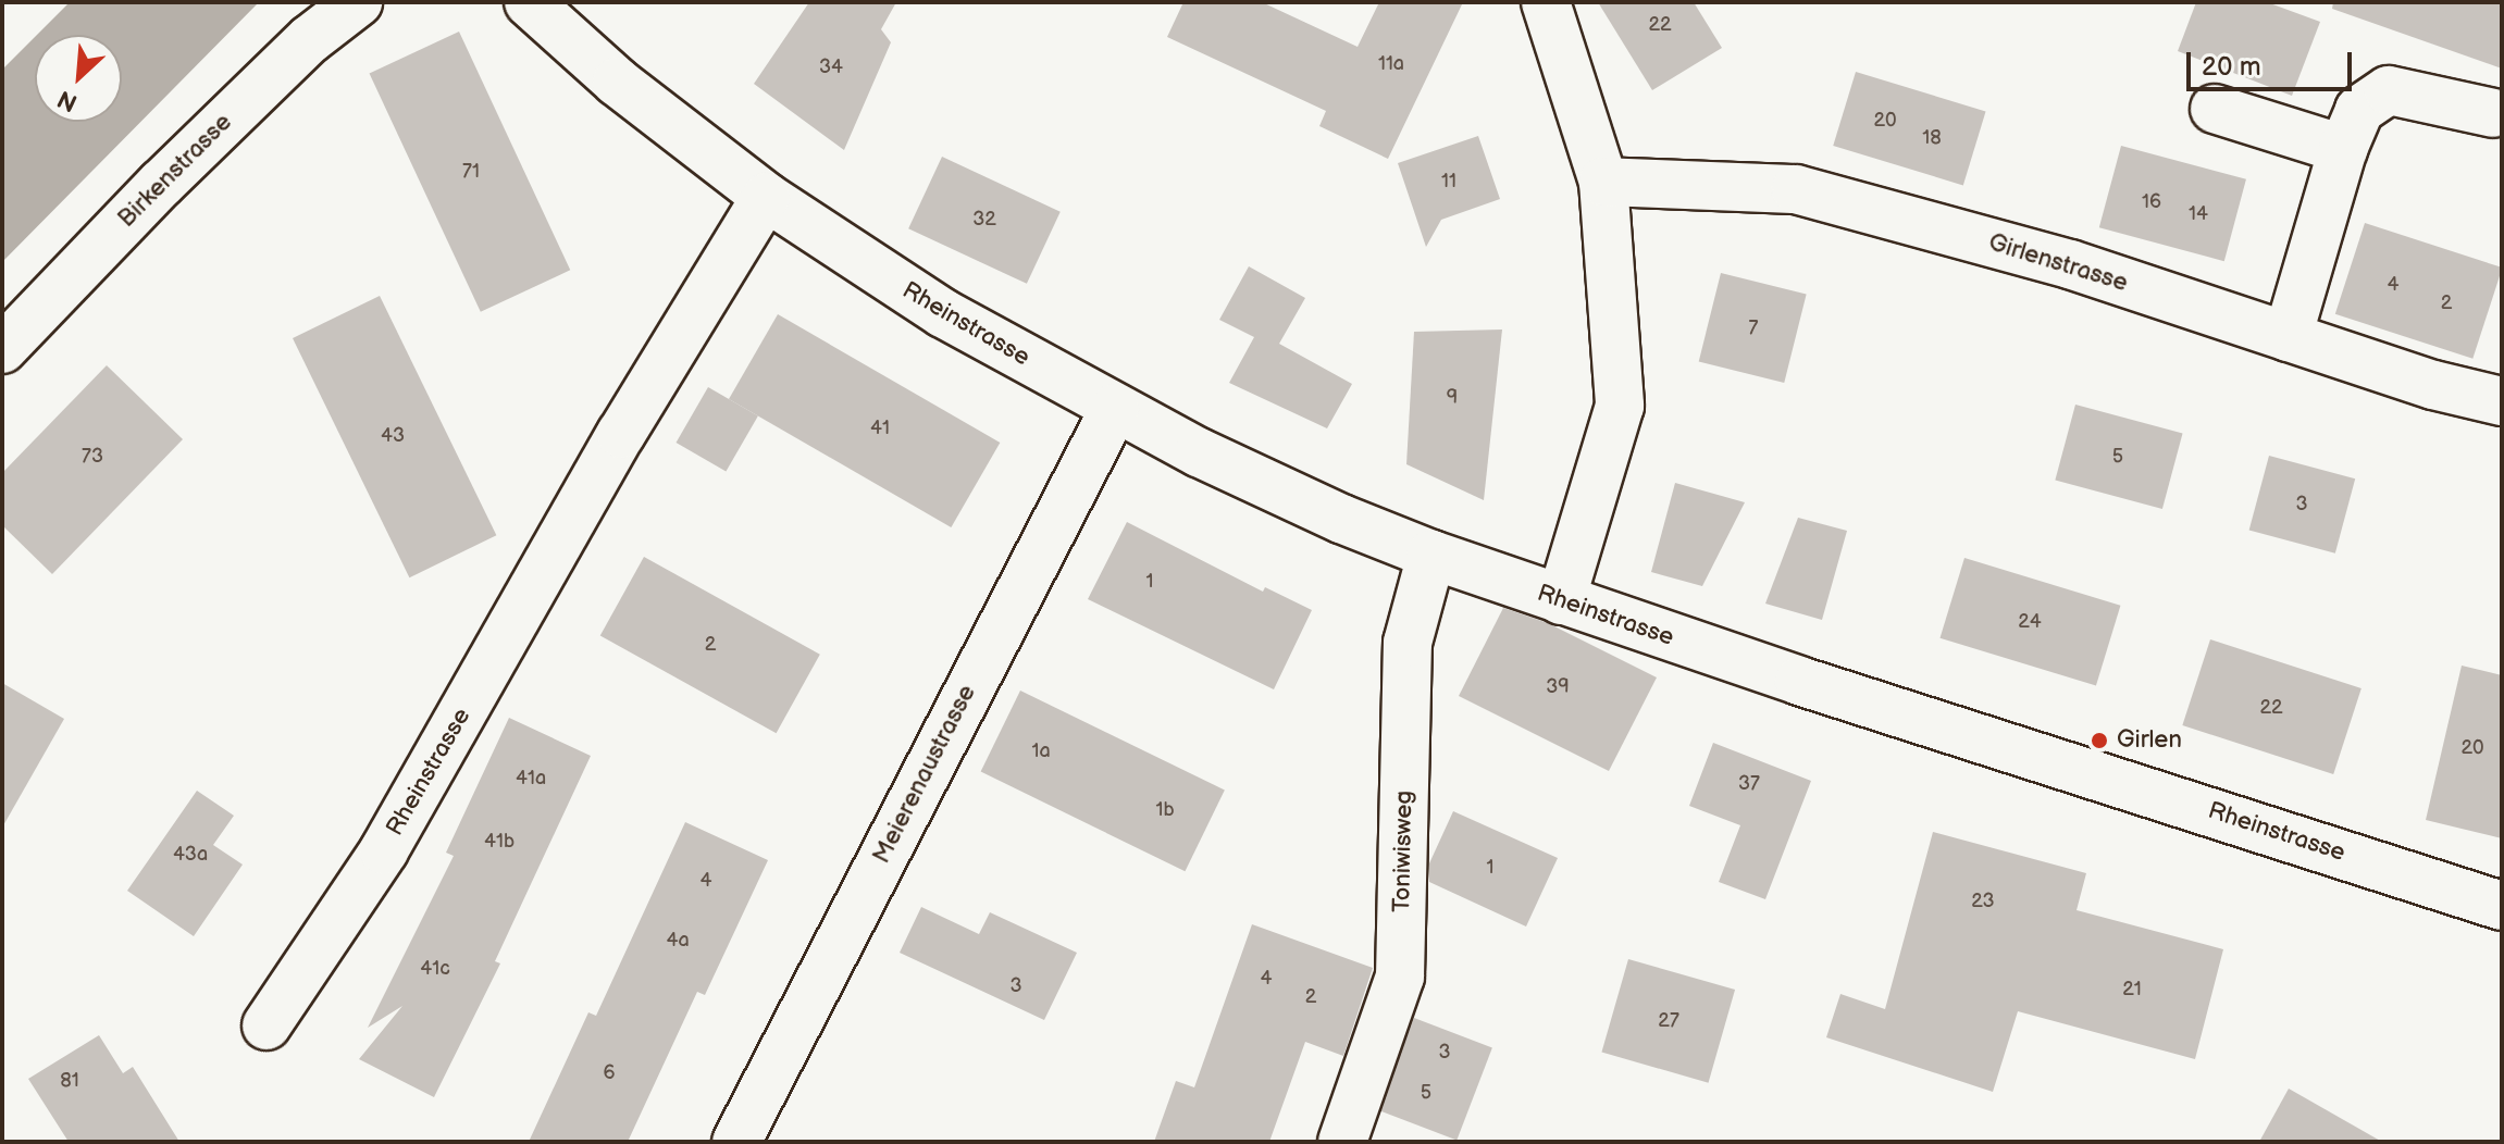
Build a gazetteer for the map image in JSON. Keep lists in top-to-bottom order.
{
  "streets": {
    "street": [
      "Birkenstrasse",
      "Girlenstrasse",
      "Rheinstrasse",
      "Meierenaustrasse",
      "Toniwisweg"
    ]
  },
  "crossings": [
    ["Rheinstrasse", "Meierenaustrasse"],
    ["Rheinstrasse", "Toniwisweg"]
  ],
  "places": ["Girlen"],
  "house_numbers": [
    "22",
    "11a",
    "34",
    "20",
    "18",
    "71",
    "11",
    "16",
    "14",
    "32",
    "4",
    "2",
    "7",
    "9",
    "41",
    "43",
    "73",
    "5",
    "3",
    "1",
    "24",
    "2",
    "39",
    "22",
    "20",
    "1a",
    "41a",
    "37",
    "1b",
    "41b",
    "43a",
    "1",
    "4",
    "23",
    "4a",
    "41c",
    "4",
    "3",
    "21",
    "2",
    "27",
    "3",
    "6",
    "81",
    "5"
  ],
  "scale_bar": "20 m",
  "north": "bottom left"
}
